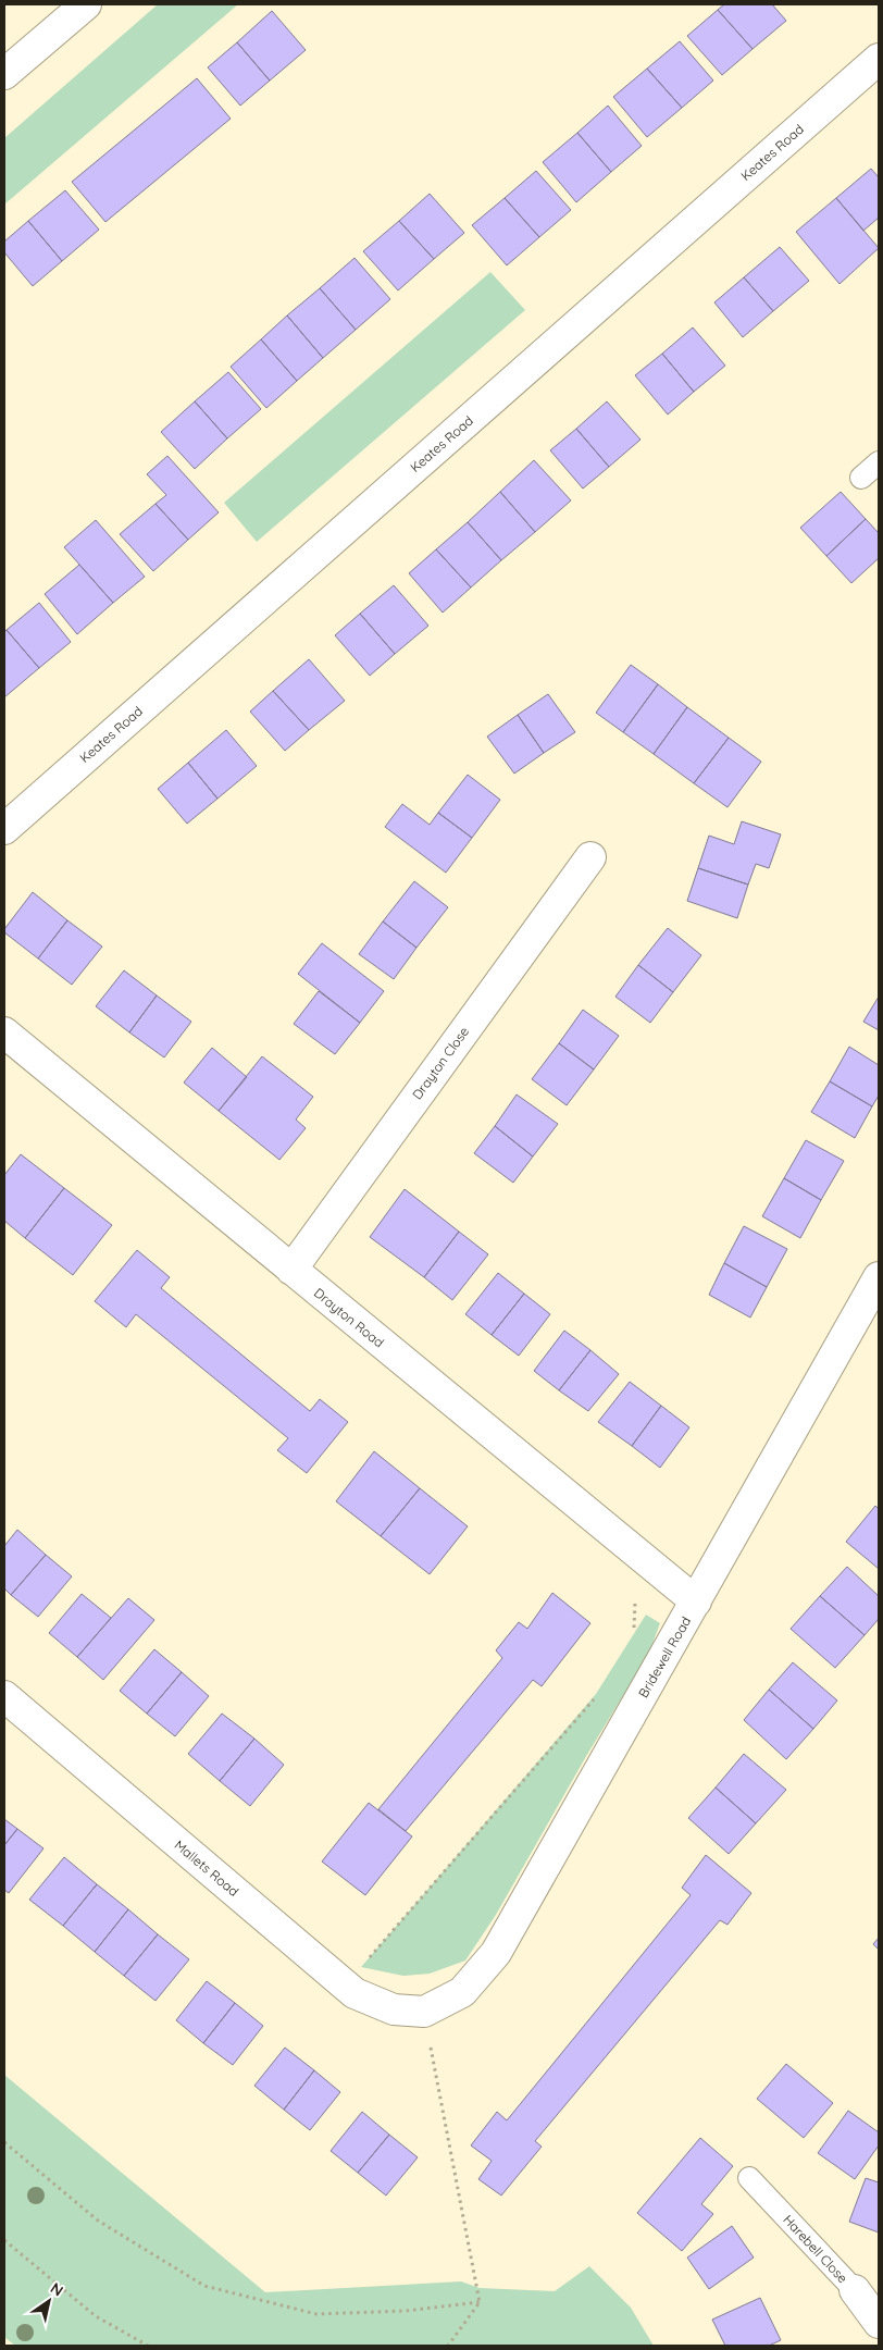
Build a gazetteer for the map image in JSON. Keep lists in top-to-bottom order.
{
  "streets": {
    "street": [
      "Keates Road",
      "Drayton Close",
      "Drayton Road",
      "Bridewell Road",
      "Mallets Road",
      "Harebell Close"
    ]
  },
  "crossings": [
    ["Drayton Close", "Drayton Road"],
    ["Drayton Road", "Bridewell Road"],
    ["Bridewell Road", "Mallets Road"]
  ],
  "north": "top right"
}
